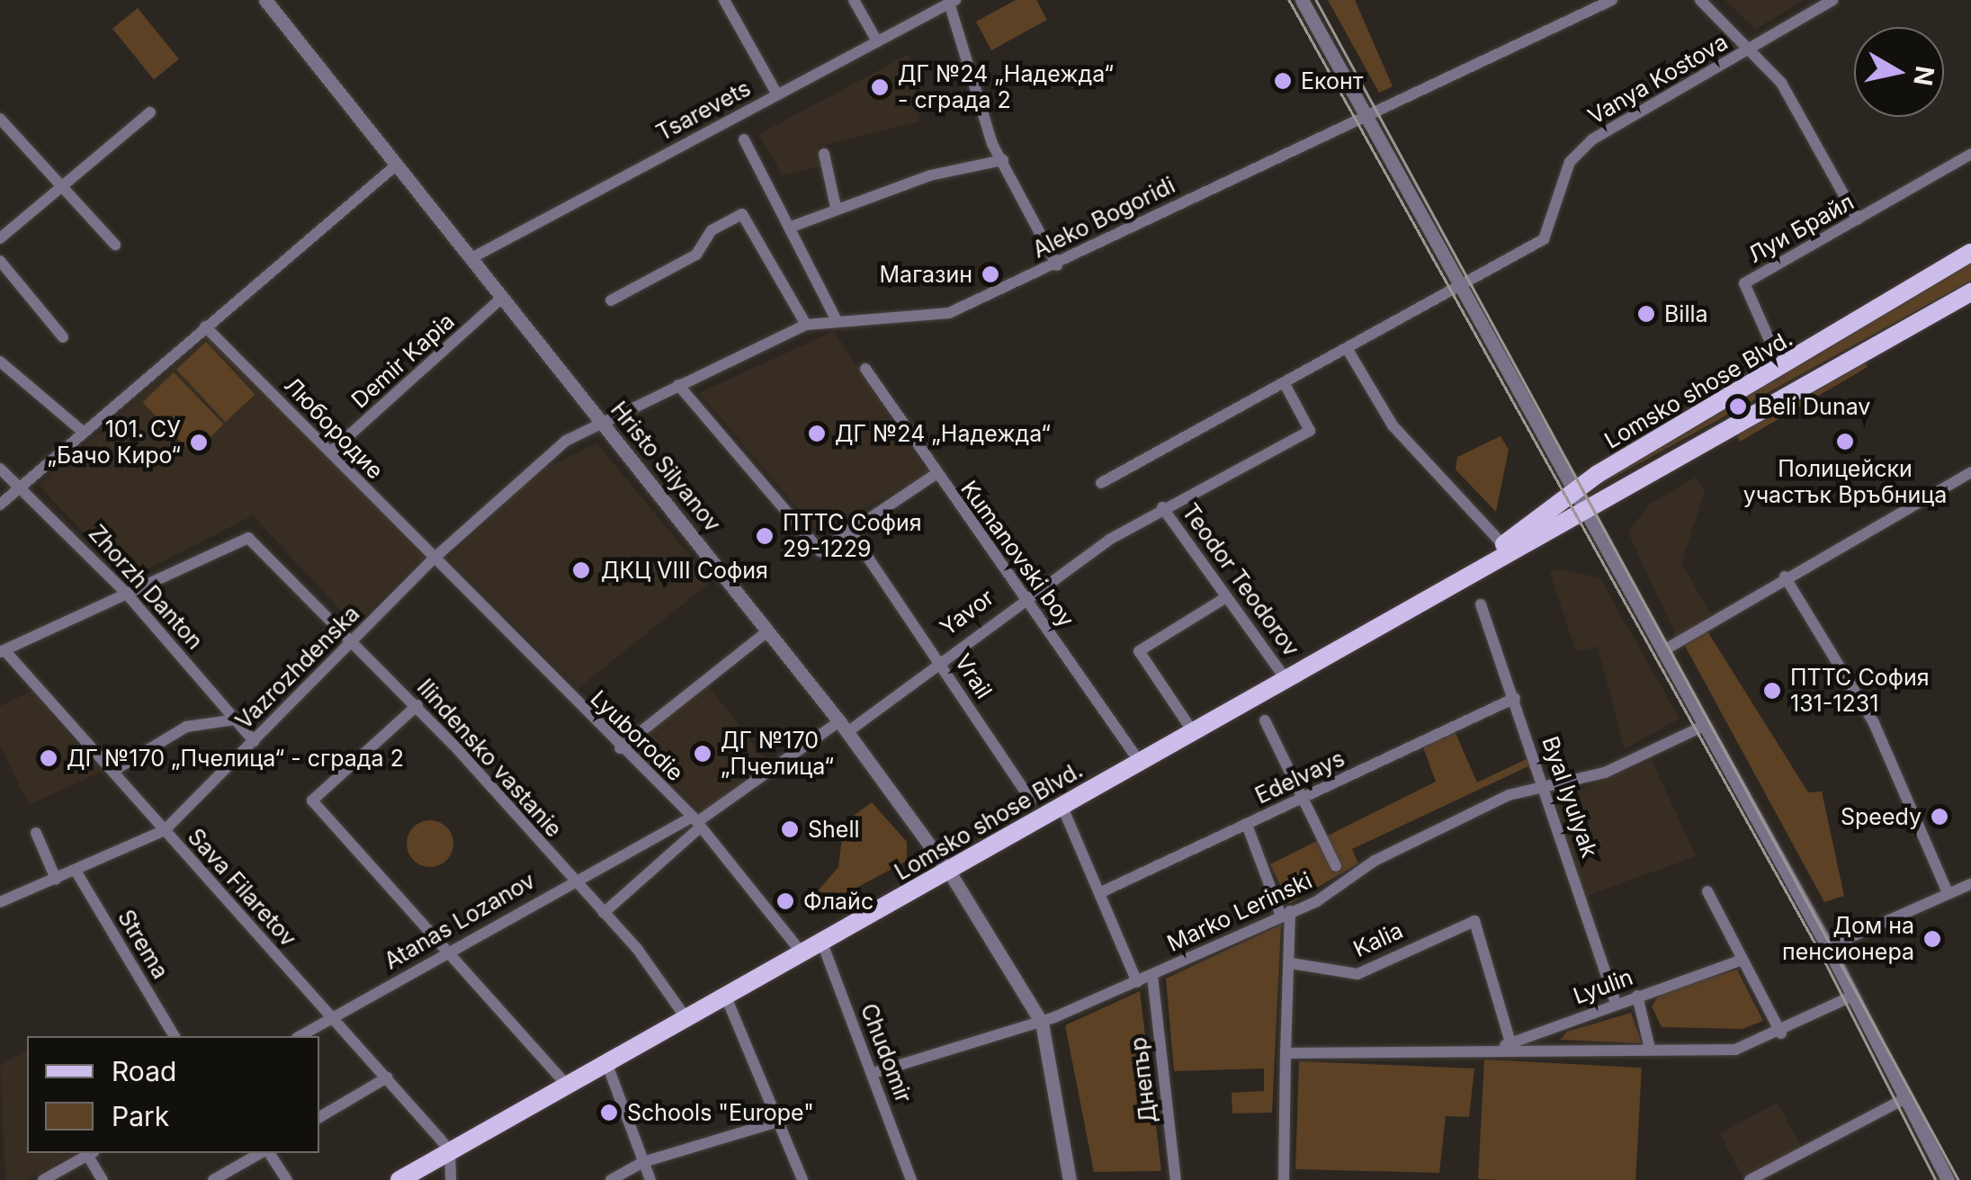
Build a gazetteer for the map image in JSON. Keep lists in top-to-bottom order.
{
  "streets": {
    "main road": ["Lomsko shose Blvd."],
    "street": [
      "Vanya Kostova",
      "Tsarevets",
      "Aleko Bogoridi",
      "Луи Брайл",
      "Demir Kapia",
      "Любородие",
      "Hristo Silyanov",
      "Kumanovski boy",
      "Teodor Teodorov",
      "Zhorzh Danton",
      "Yavor",
      "Vazrozhdenska",
      "Vrail",
      "Lyuborodie",
      "Ilindensko vastanie",
      "Edelvays",
      "Byal lyulyak",
      "Sava Filaretov",
      "Marko Lerinski",
      "Atanas Lozanov",
      "Kalia",
      "Strema",
      "Lyulin",
      "Chudomir",
      "Днепър"
    ]
  },
  "crossings": [
    ["Vanya Kostova", "Yavor"],
    ["Tsarevets", "Hristo Silyanov"],
    ["Aleko Bogoridi", "Hristo Silyanov"],
    ["Aleko Bogoridi", "Vazrozhdenska"],
    ["Луи Брайл", "Lomsko shose Blvd."],
    ["Demir Kapia", "Любородие"],
    ["Demir Kapia", "Hristo Silyanov"],
    ["Lomsko shose Blvd.", "Hristo Silyanov"],
    ["Lomsko shose Blvd.", "Kumanovski boy"],
    ["Lomsko shose Blvd.", "Teodor Teodorov"],
    ["Lomsko shose Blvd.", "Lyuborodie"],
    ["Lomsko shose Blvd.", "Ilindensko vastanie"],
    ["Lomsko shose Blvd.", "Sava Filaretov"],
    ["Lomsko shose Blvd.", "Chudomir"],
    ["Любородие", "Vazrozhdenska"],
    ["Любородие", "Lyuborodie"],
    ["Hristo Silyanov", "Yavor"],
    ["Hristo Silyanov", "Vazrozhdenska"],
    ["Hristo Silyanov", "Marko Lerinski"],
    ["Kumanovski boy", "Yavor"],
    ["Teodor Teodorov", "Yavor"],
    ["Zhorzh Danton", "Vazrozhdenska"],
    ["Zhorzh Danton", "Ilindensko vastanie"],
    ["Yavor", "Vrail"],
    ["Yavor", "Lyuborodie"],
    ["Yavor", "Atanas Lozanov"],
    ["Vazrozhdenska", "Lyuborodie"],
    ["Vazrozhdenska", "Ilindensko vastanie"],
    ["Vazrozhdenska", "Sava Filaretov"],
    ["Vazrozhdenska", "Strema"],
    ["Lyuborodie", "Atanas Lozanov"],
    ["Ilindensko vastanie", "Atanas Lozanov"],
    ["Edelvays", "Byal lyulyak"],
    ["Byal lyulyak", "Marko Lerinski"],
    ["Byal lyulyak", "Lyulin"],
    ["Sava Filaretov", "Atanas Lozanov"],
    ["Marko Lerinski", "Chudomir"],
    ["Marko Lerinski", "Днепър"],
    ["Kalia", "Lyulin"]
  ],
  "places": [
    "Еконт",
    "ДГ №24 „Надежда“ - сграда 2",
    "Магазин",
    "Billa",
    "Beli Dunav",
    "ДГ №24 „Надежда“",
    "Полицейски участък Връбница",
    "101. СУ „Бачо Киро“",
    "ПТТС София 29-1229",
    "ДКЦ VIII София",
    "ПТТС София 131-1231",
    "ДГ №170 „Пчелица“",
    "ДГ №170 „Пчелица“ - сграда 2",
    "Speedy",
    "Shell",
    "Флайс",
    "Дом на пенсионера",
    "Schools \"Europe\""
  ],
  "legend": ["Road", "Park"],
  "north": "right"
}
